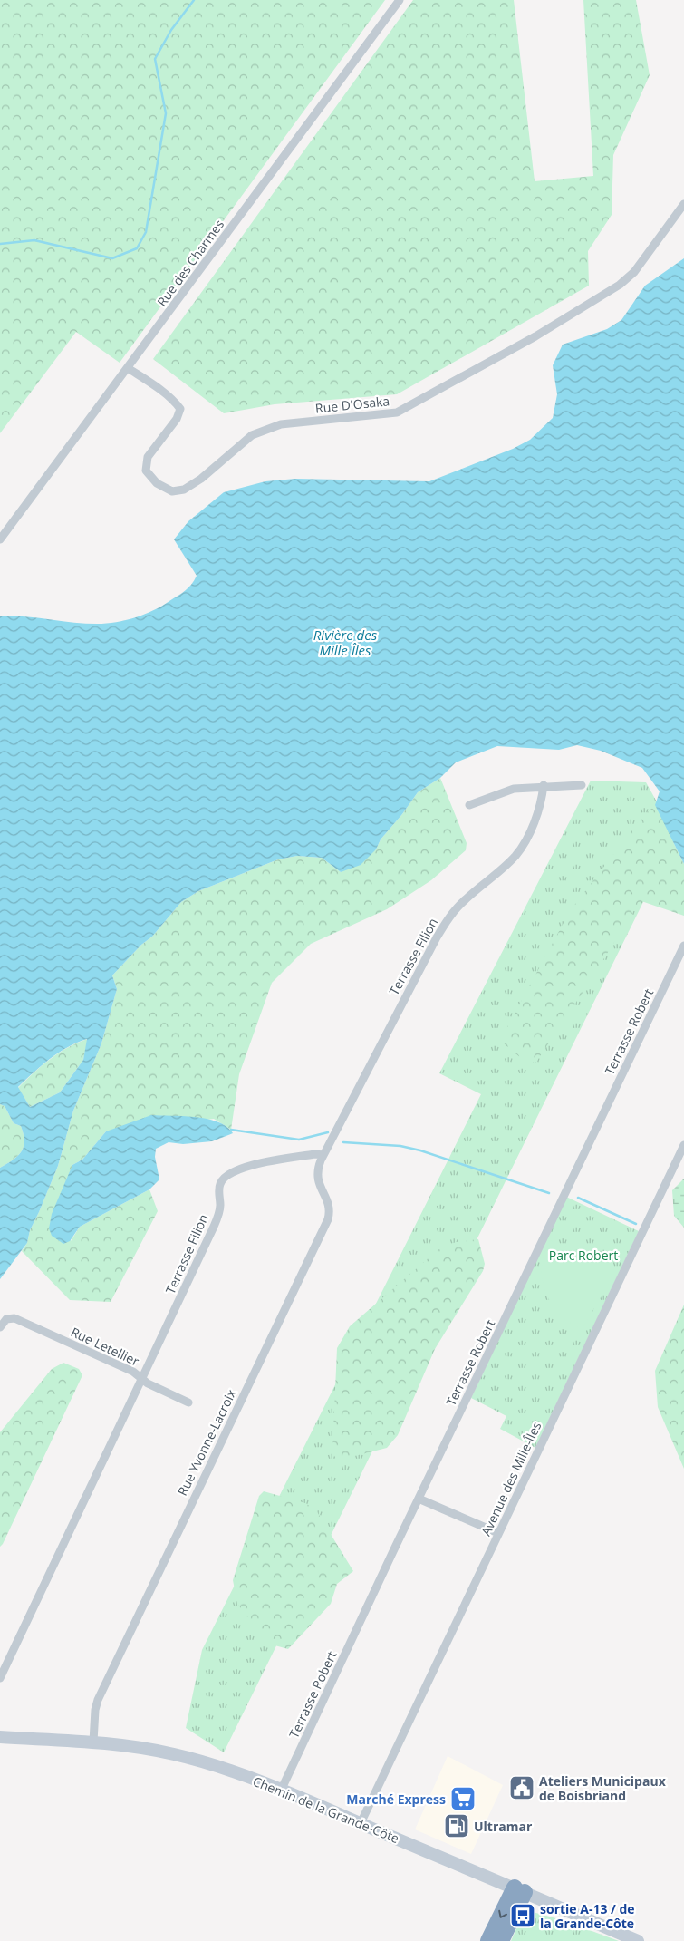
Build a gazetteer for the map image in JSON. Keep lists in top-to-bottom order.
{
  "streets": {
    "main road": ["Chemin de la Grande-Côte"],
    "street": [
      "Rue des Charmes",
      "Rue D'Osaka",
      "Terrasse Filion",
      "Terrasse Robert",
      "Rue Letellier",
      "Rue Yvonne-Lacroix",
      "Avenue des Mille-Îles"
    ]
  },
  "crossings": [
    ["Rue des Charmes", "Rue D'Osaka"],
    ["Terrasse Filion", "Rue Letellier"],
    ["Terrasse Filion", "Rue Yvonne-Lacroix"],
    ["Terrasse Robert", "Chemin de la Grande-Côte"],
    ["Rue Yvonne-Lacroix", "Chemin de la Grande-Côte"],
    ["Avenue des Mille-Îles", "Chemin de la Grande-Côte"]
  ],
  "water": ["Rivière des Mille Îles"],
  "parks": ["Parc Robert"],
  "places": {
    "public building": ["Ateliers Municipaux de Boisbriand"],
    "supermarket": ["Marché Express"],
    "fuel station": ["Ultramar"],
    "bus stop": ["sortie A-13 / de la Grande-Côte"]
  }
}
